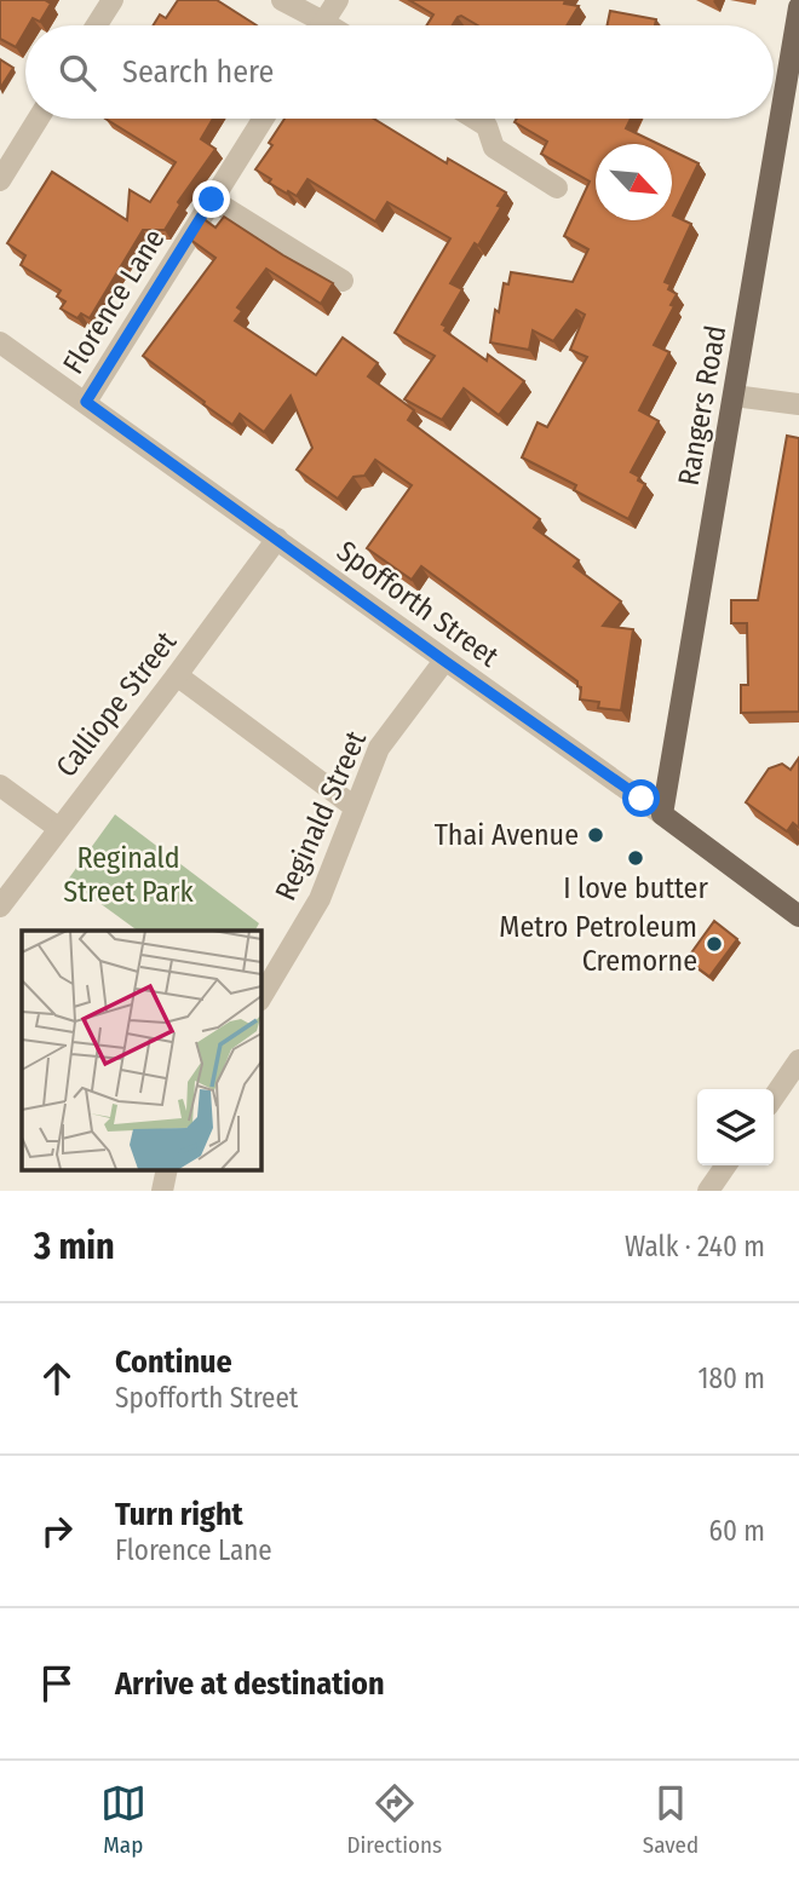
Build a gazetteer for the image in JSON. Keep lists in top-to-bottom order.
{
  "streets": {
    "main road": ["Rangers Road", "Spofforth Street"],
    "street": ["Florence Lane", "Calliope Street", "Reginald Street"]
  },
  "crossings": [
    ["Florence Lane", "Spofforth Street"],
    ["Rangers Road", "Spofforth Street"],
    ["Spofforth Street", "Calliope Street"],
    ["Spofforth Street", "Reginald Street"]
  ],
  "parks": ["Reginald Street Park"],
  "places": ["Thai Avenue", "I love butter", "Metro Petroleum Cremorne"],
  "north": "bottom right",
  "page": {
    "search": "Search here",
    "heading": ["3 min", "Walk · 240 m"],
    "list": [
      ["Continue", "Spofforth Street", "180 m"],
      ["Turn right", "Florence Lane", "60 m"],
      "Arrive at destination"
    ],
    "nav": ["Map", "Directions", "Saved"]
  }
}
